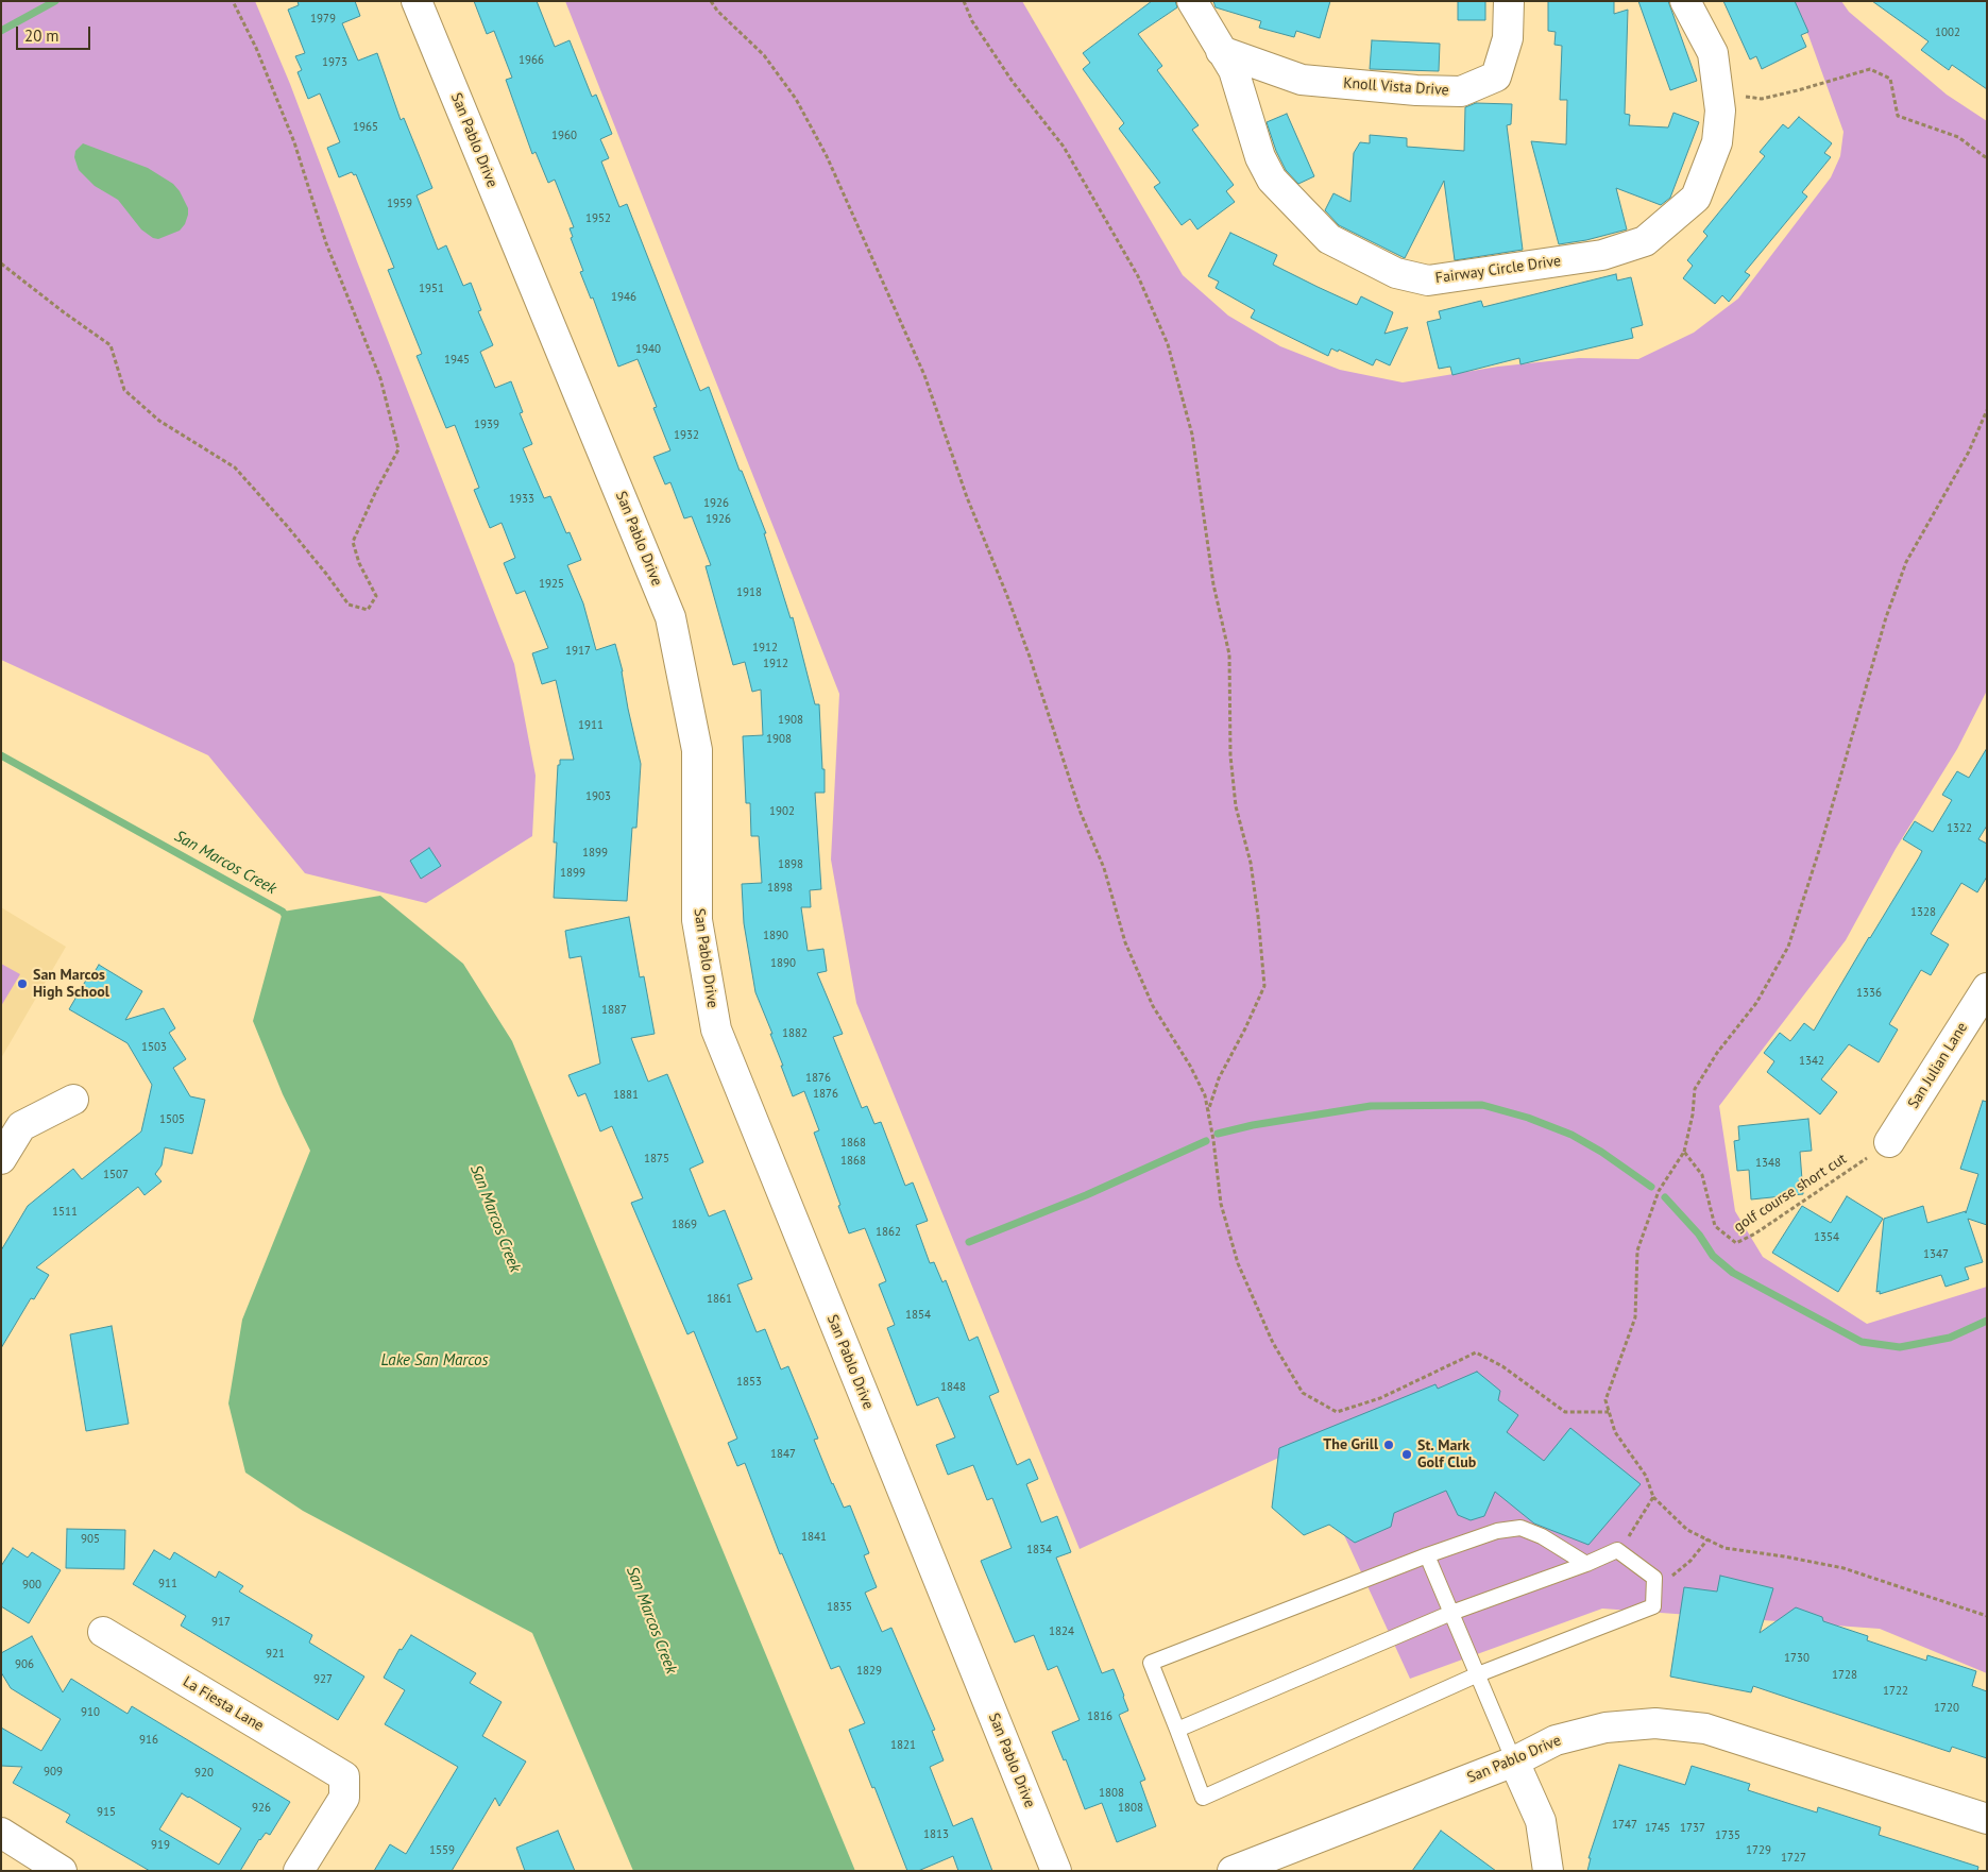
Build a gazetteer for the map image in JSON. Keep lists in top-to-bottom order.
{
  "streets": {
    "street": [
      "Knoll Vista Drive",
      "San Pablo Drive",
      "Fairway Circle Drive",
      "San Julian Lane",
      "La Fiesta Lane"
    ],
    "path": ["golf course short cut"]
  },
  "crossings": [
    ["Knoll Vista Drive", "Fairway Circle Drive"],
    ["San Julian Lane", "golf course short cut"]
  ],
  "water": ["San Marcos Creek", "Lake San Marcos"],
  "places": ["San Marcos High School", "The Grill", "St. Mark Golf Club"],
  "house_numbers": [
    "1979",
    "1002",
    "1966",
    "1973",
    "1965",
    "1960",
    "1959",
    "1952",
    "1951",
    "1946",
    "1940",
    "1945",
    "1939",
    "1932",
    "1933",
    "1926",
    "1926",
    "1925",
    "1918",
    "1912",
    "1917",
    "1912",
    "1908",
    "1911",
    "1908",
    "1903",
    "1902",
    "1322",
    "1899",
    "1898",
    "1899",
    "1898",
    "1328",
    "1890",
    "1890",
    "1336",
    "1887",
    "1882",
    "1503",
    "1342",
    "1876",
    "1876",
    "1881",
    "1505",
    "1868",
    "1875",
    "1868",
    "1348",
    "1507",
    "1511",
    "1869",
    "1862",
    "1354",
    "1347",
    "1861",
    "1854",
    "1853",
    "1848",
    "1847",
    "1841",
    "905",
    "1834",
    "911",
    "900",
    "1835",
    "917",
    "1824",
    "921",
    "1730",
    "906",
    "1829",
    "1728",
    "927",
    "1722",
    "1720",
    "910",
    "1816",
    "916",
    "1821",
    "909",
    "920",
    "1808",
    "926",
    "1808",
    "915",
    "1747",
    "1745",
    "1737",
    "1813",
    "1735",
    "919",
    "1559",
    "1729",
    "1727"
  ],
  "scale_bar": "20 m"
}
